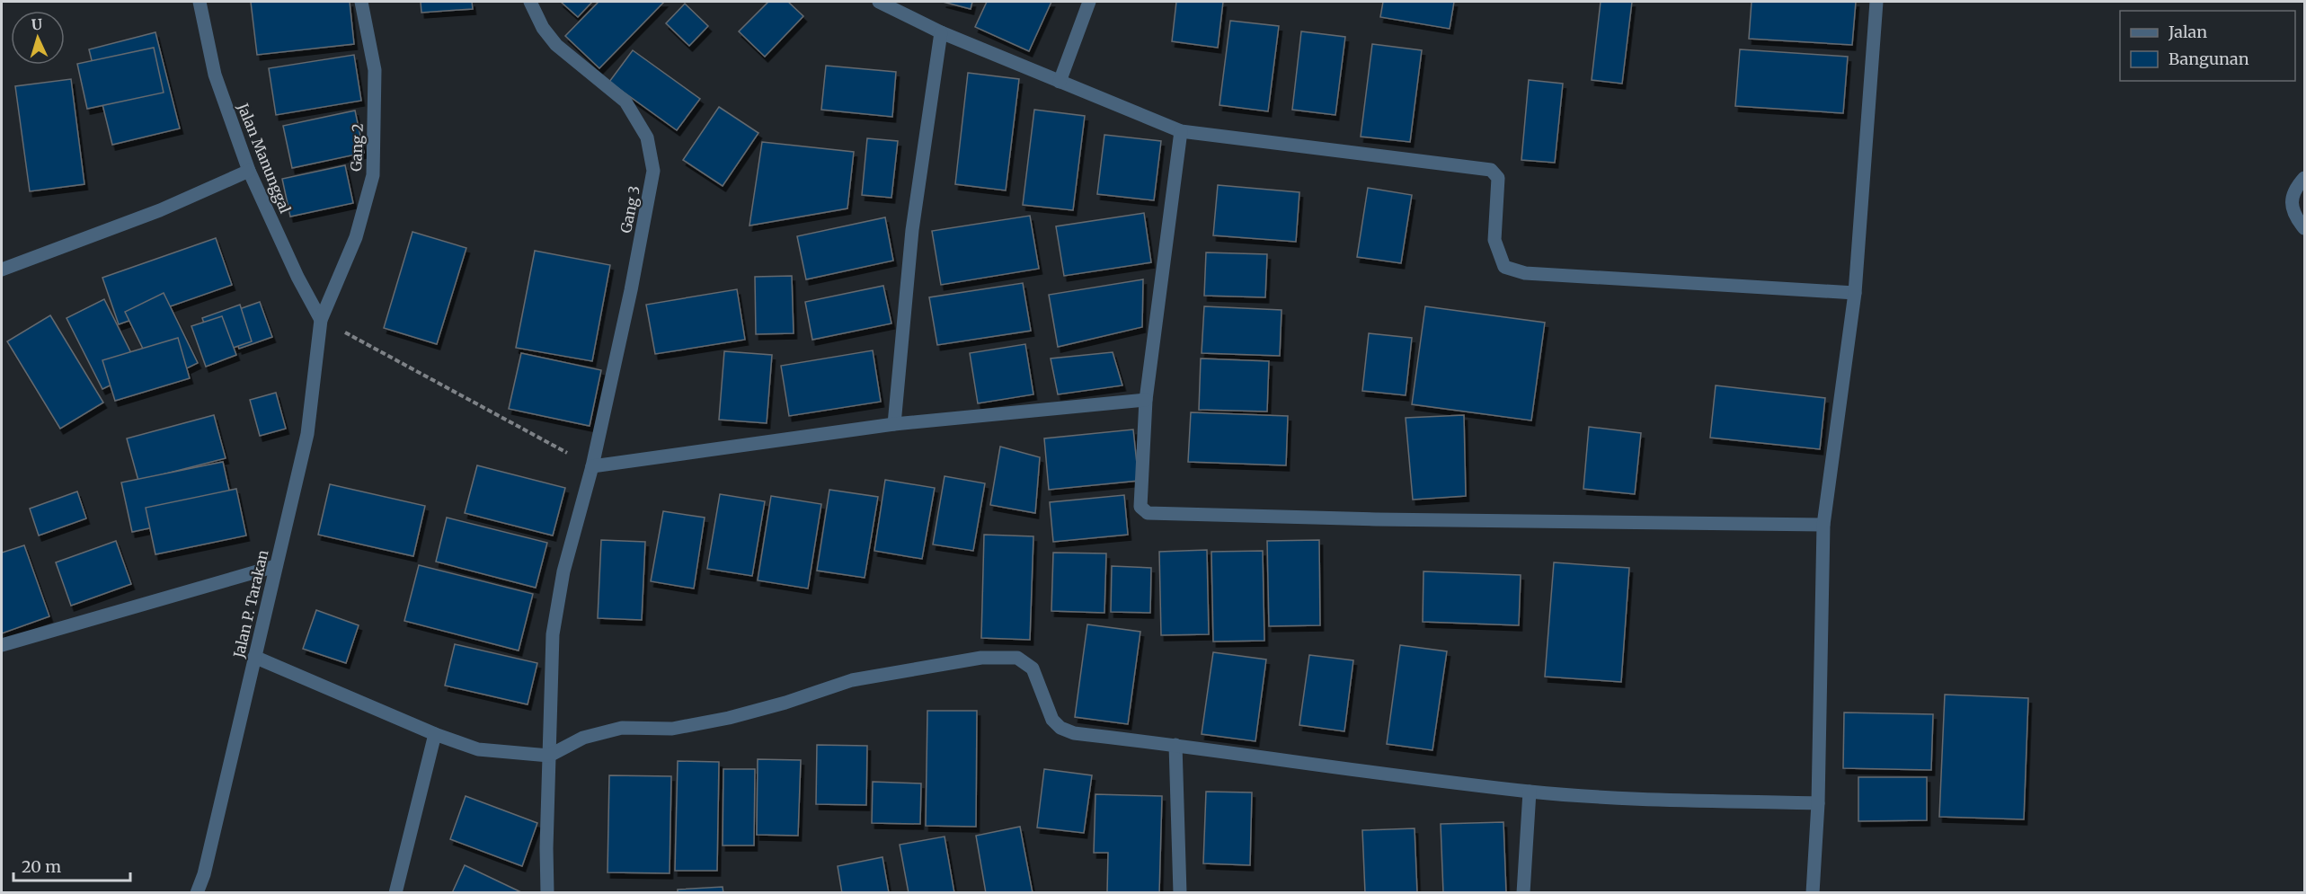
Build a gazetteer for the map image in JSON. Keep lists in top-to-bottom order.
{
  "streets": {
    "street": [
      "Gang 2",
      "Jalan Manunggal",
      "Gang 3",
      "Jalan P. Tarakan"
    ]
  },
  "crossings": [
    ["Gang 2", "Jalan Manunggal"],
    ["Gang 2", "Jalan P. Tarakan"],
    ["Jalan Manunggal", "Jalan P. Tarakan"]
  ],
  "legend": ["Jalan", "Bangunan"],
  "scale_bar": "20 m",
  "north": "top"
}
